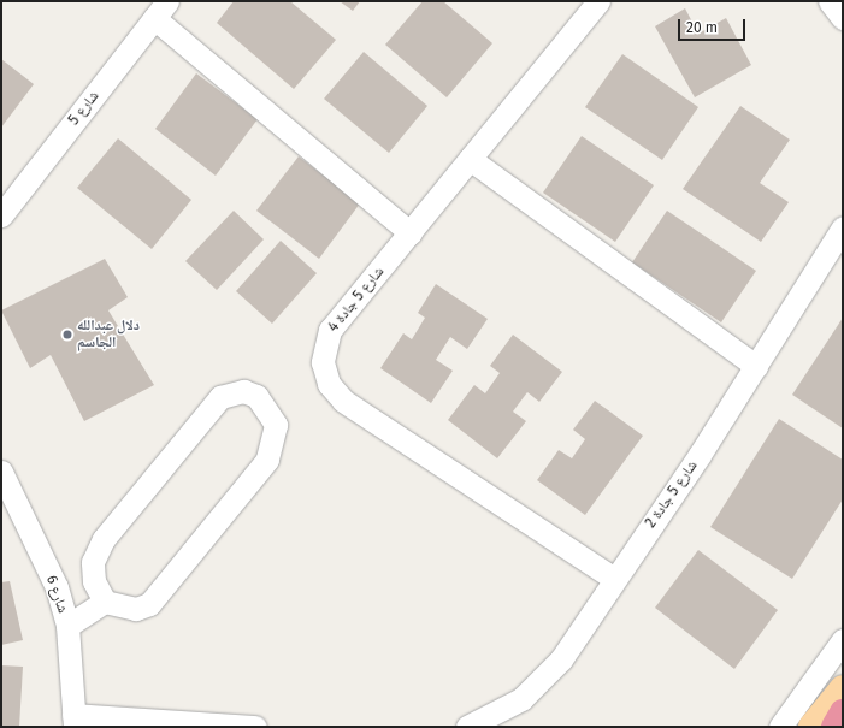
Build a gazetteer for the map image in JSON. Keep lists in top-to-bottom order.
{
  "streets": {
    "street": [
      "شارع 5",
      "شارع 5 جادة 4",
      "شارع 5 جادة 2",
      "شارع 6"
    ]
  },
  "crossings": [
    ["شارع 5 جادة 4", "شارع 5 جادة 2"]
  ],
  "places": ["دلال عبدالله الجاسم"],
  "scale_bar": "20 m"
}
